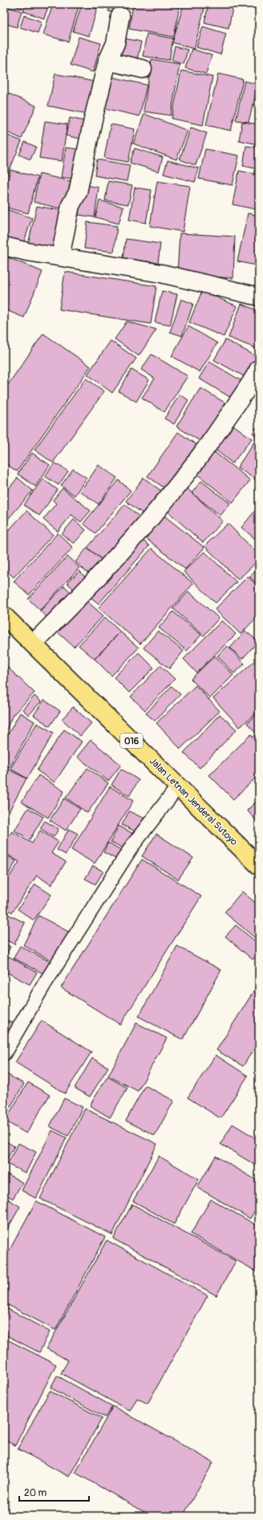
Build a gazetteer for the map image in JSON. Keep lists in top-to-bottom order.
{
  "streets": {
    "main road": ["016", "Jalan Letnan Jenderal Sutoyo"]
  },
  "scale_bar": "20 m"
}
